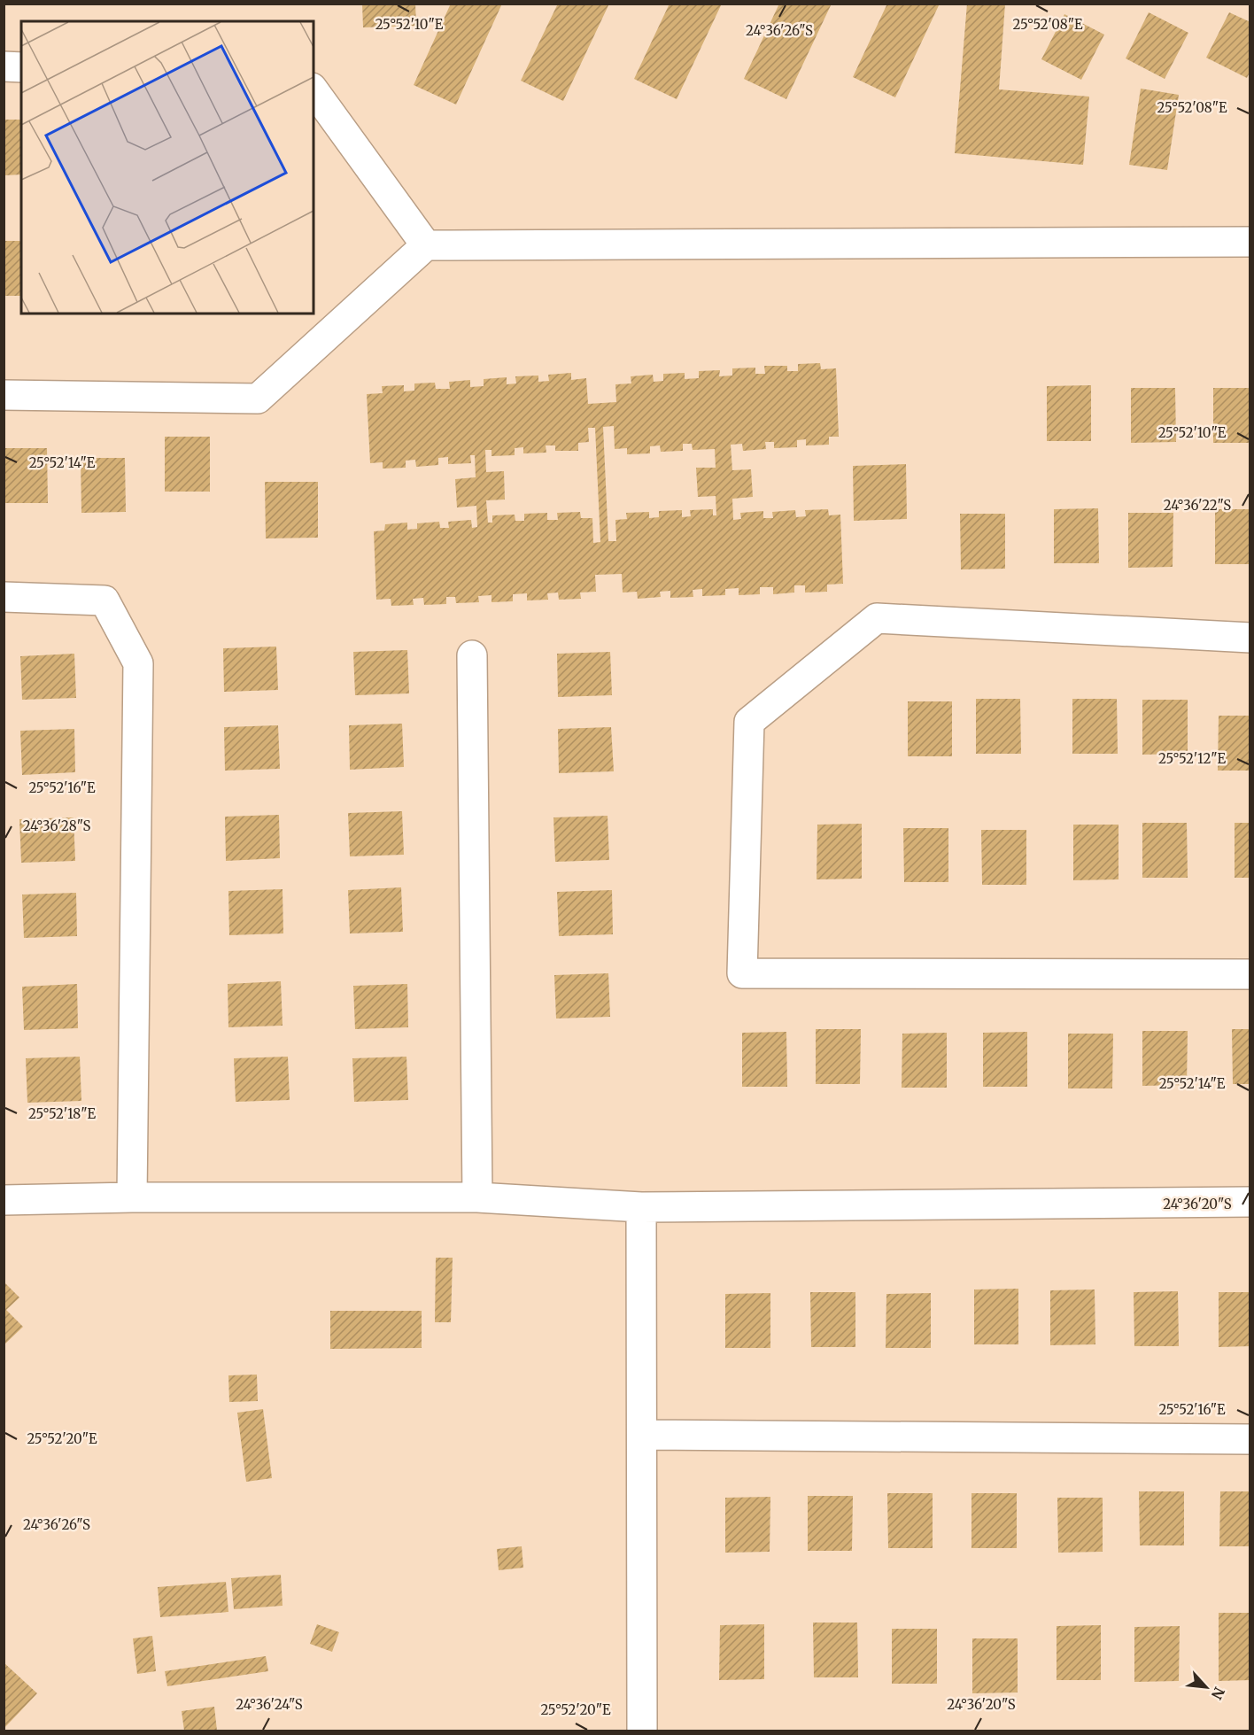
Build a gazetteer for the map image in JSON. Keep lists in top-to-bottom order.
{
  "north": "bottom right",
  "coordinates": [
    "25°52'10\"E",
    "25°52'08\"E",
    "24°36'26\"S",
    "25°52'14\"E",
    "24°36'22\"S",
    "25°52'12\"E",
    "25°52'16\"E",
    "24°36'28\"S",
    "25°52'18\"E",
    "24°36'20\"S",
    "25°52'20\"E",
    "24°36'24\"S"
  ]
}
